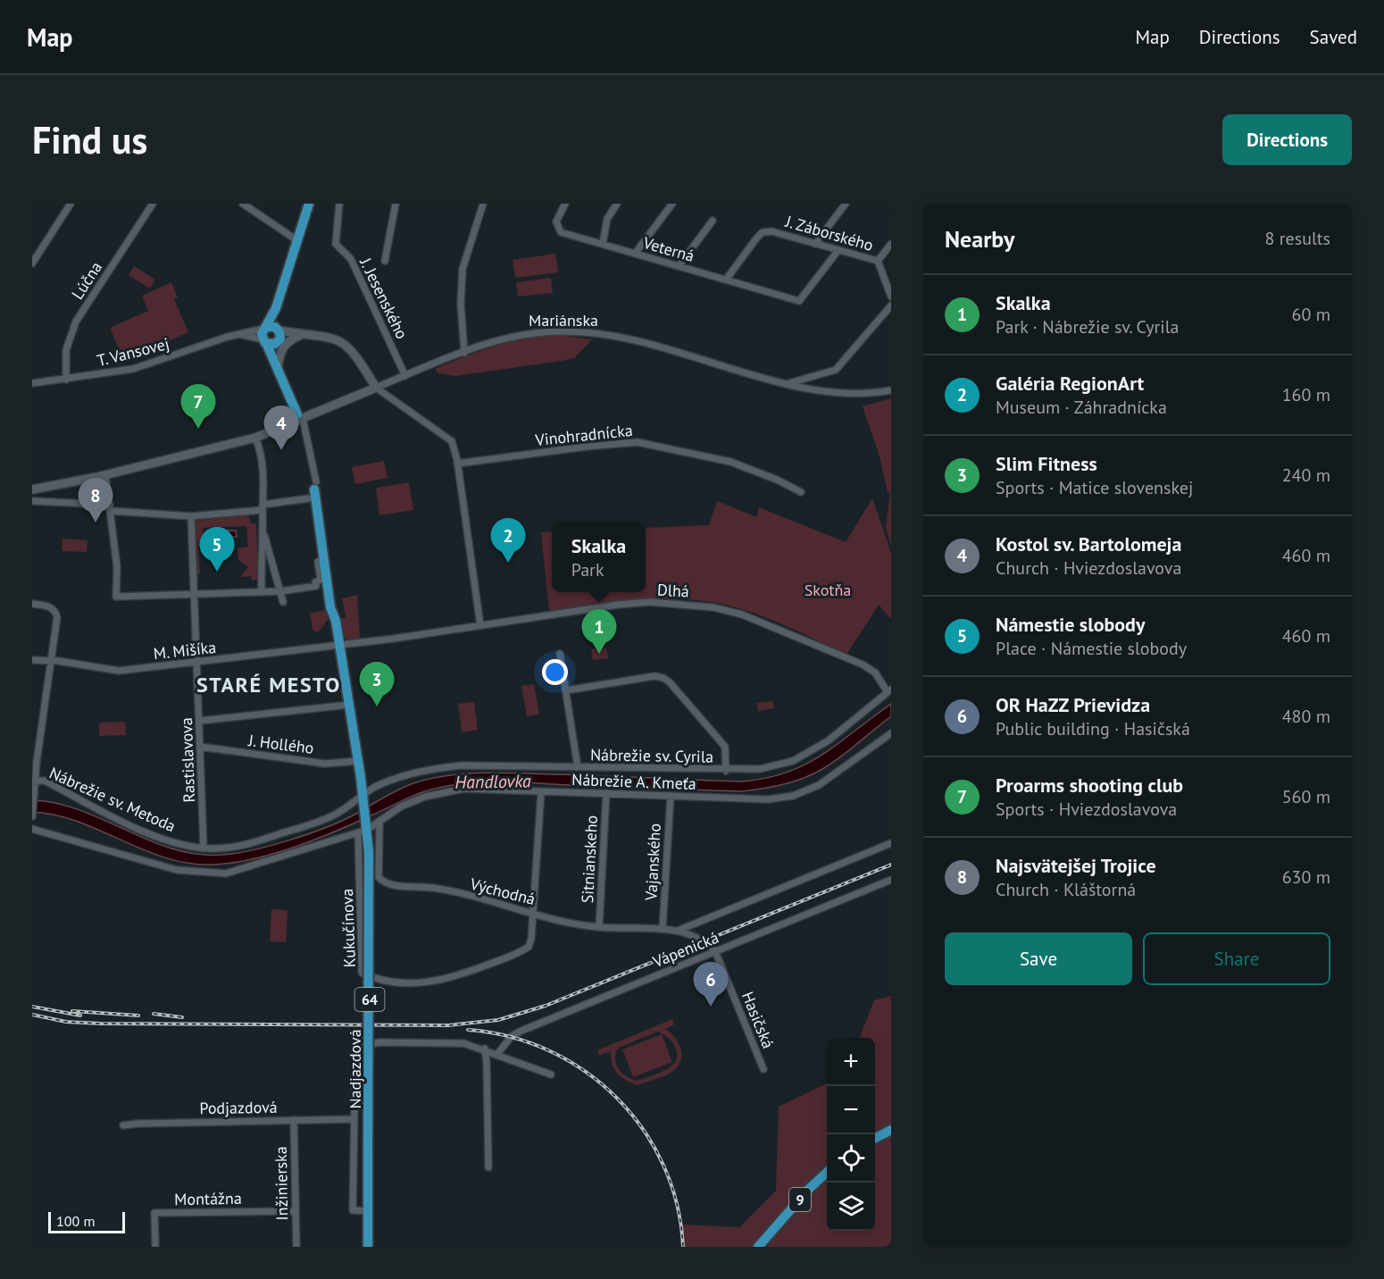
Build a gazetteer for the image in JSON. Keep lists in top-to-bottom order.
{
  "streets": {
    "main road": ["64", "Nadjazdová", "9"],
    "street": [
      "J. Záborského",
      "Veterná",
      "Lúčna",
      "J. Jesenského",
      "Mariánska",
      "T. Vansovej",
      "Vinohradnícka",
      "Dlhá",
      "M. Mišíka",
      "J. Hollého",
      "Nábrežie sv. Cyrila",
      "Rastislavova",
      "Nábrežie A. Kmeťa",
      "Nábrežie sv. Metoda",
      "Sitnianskeho",
      "Vajanského",
      "Východná",
      "Kukučínova",
      "Vápenická",
      "Hasičská",
      "Podjazdová",
      "Inžinierska",
      "Montážna"
    ]
  },
  "crossings": [
    ["J. Záborského", "Veterná"],
    ["Lúčna", "T. Vansovej"],
    ["J. Jesenského", "Mariánska"],
    ["Dlhá", "M. Mišíka"],
    ["Dlhá", "Nábrežie sv. Cyrila"],
    ["Dlhá", "64"],
    ["M. Mišíka", "Rastislavova"],
    ["M. Mišíka", "64"],
    ["J. Hollého", "Rastislavova"],
    ["J. Hollého", "64"],
    ["Nábrežie sv. Cyrila", "Nábrežie sv. Metoda"],
    ["Nábrežie sv. Cyrila", "64"],
    ["Nábrežie sv. Cyrila", "Nadjazdová"],
    ["Rastislavova", "Nábrežie sv. Metoda"],
    ["Nábrežie A. Kmeťa", "Sitnianskeho"],
    ["Nábrežie A. Kmeťa", "Vajanského"],
    ["Nábrežie A. Kmeťa", "Východná"],
    ["Nábrežie A. Kmeťa", "Kukučínova"],
    ["Nábrežie A. Kmeťa", "Nadjazdová"],
    ["Nábrežie sv. Metoda", "64"],
    ["Nábrežie sv. Metoda", "Nadjazdová"],
    ["Sitnianskeho", "Východná"],
    ["Vajanského", "Východná"],
    ["Východná", "Kukučínova"],
    ["Východná", "Vápenická"],
    ["Východná", "Hasičská"],
    ["Východná", "Nadjazdová"],
    ["Kukučínova", "Nadjazdová"],
    ["Vápenická", "Hasičská"],
    ["64", "Nadjazdová"],
    ["Podjazdová", "Inžinierska"],
    ["Inžinierska", "Montážna"]
  ],
  "districts": ["STARÉ MESTO"],
  "water": ["Handlovka"],
  "parks": ["Skotňa"],
  "scale_bar": "100 m",
  "page": {
    "header": "Map",
    "nav": ["Map", "Directions", "Saved"],
    "buttons": [
      "Directions",
      ["Save", "Share"]
    ],
    "title": "Find us",
    "heading": ["Nearby", "8 results"],
    "list": [
      {
        "mark": "1",
        "name": "Skalka",
        "note": "Park · Nábrežie sv. Cyrila",
        "value": "60 m"
      },
      {
        "mark": "2",
        "name": "Galéria RegionArt",
        "note": "Museum · Záhradnícka",
        "value": "160 m"
      },
      {
        "mark": "3",
        "name": "Slim Fitness",
        "note": "Sports · Matice slovenskej",
        "value": "240 m"
      },
      {
        "mark": "4",
        "name": "Kostol sv. Bartolomeja",
        "note": "Church · Hviezdoslavova",
        "value": "460 m"
      },
      {
        "mark": "5",
        "name": "Námestie slobody",
        "note": "Place · Námestie slobody",
        "value": "460 m"
      },
      {
        "mark": "6",
        "name": "OR HaZZ Prievidza",
        "note": "Public building · Hasičská",
        "value": "480 m"
      },
      {
        "mark": "7",
        "name": "Proarms shooting club",
        "note": "Sports · Hviezdoslavova",
        "value": "560 m"
      },
      {
        "mark": "8",
        "name": "Najsvätejšej Trojice",
        "note": "Church · Kláštorná",
        "value": "630 m"
      }
    ],
    "pins": [
      "7",
      "4",
      "8",
      "2",
      "5",
      "1",
      "3",
      "6"
    ],
    "popup": ["Skalka", "Park"],
    "map_buttons": ["+", "−"],
    "scale": "100 m"
  }
}
